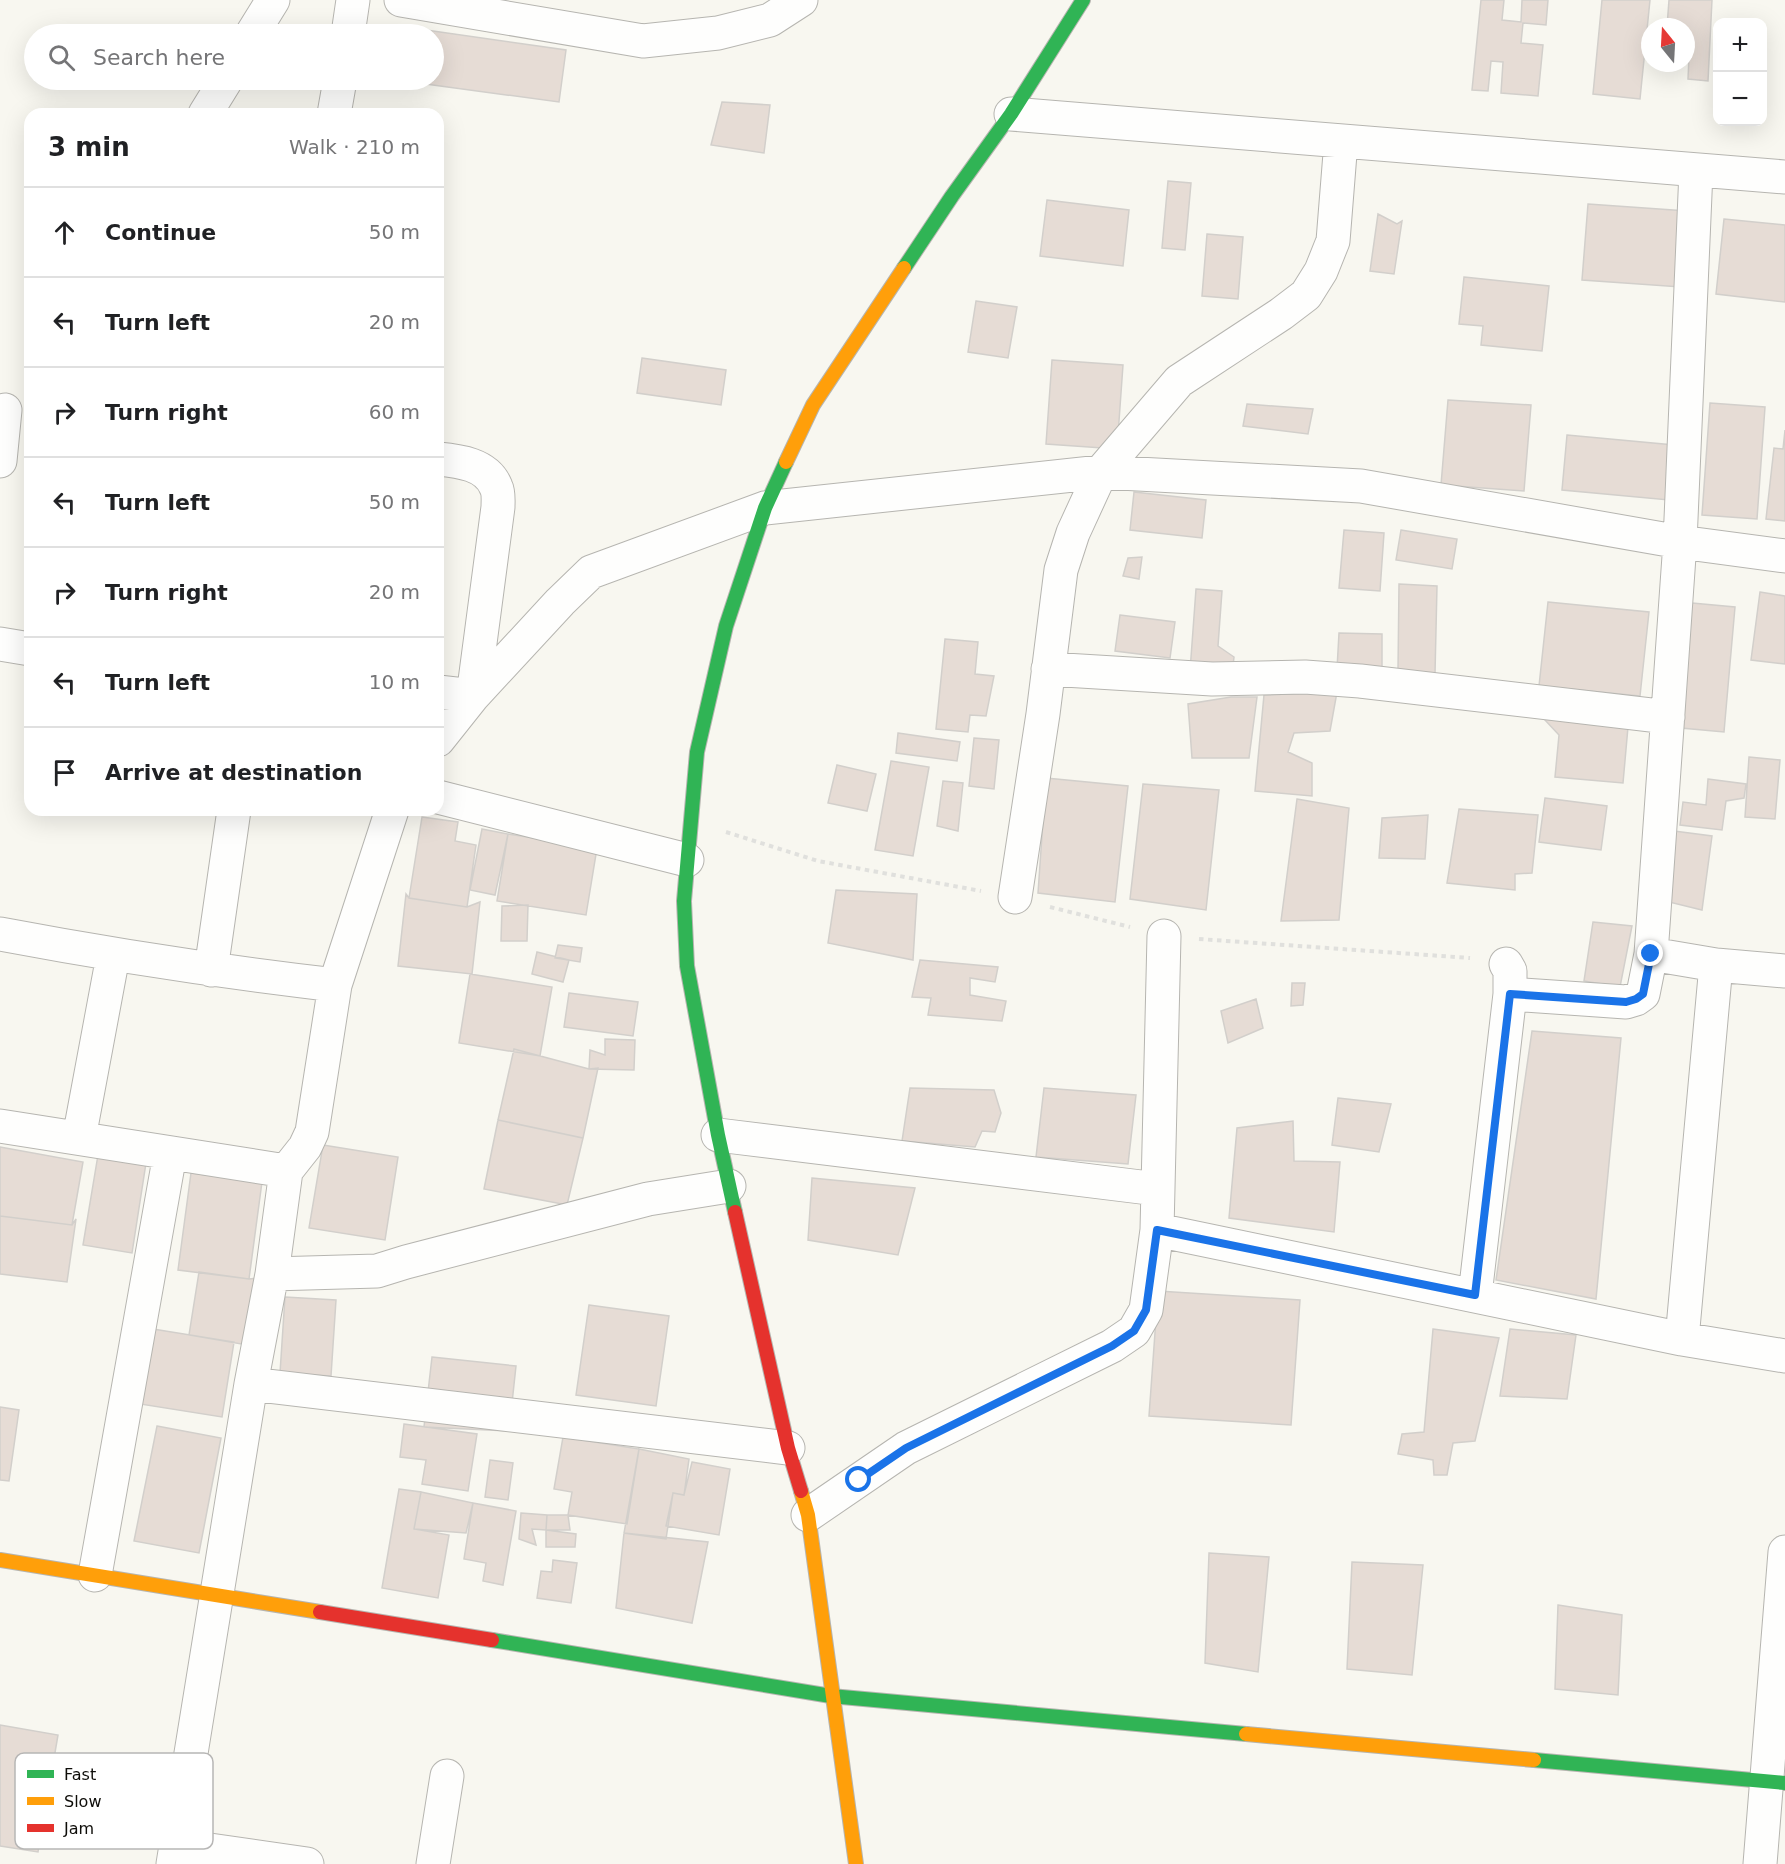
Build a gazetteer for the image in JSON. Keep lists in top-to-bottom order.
{
  "legend": ["Fast", "Slow", "Jam"],
  "north": "top",
  "page": {
    "map_buttons": ["+", "−"],
    "search": "Search here",
    "heading": ["3 min", "Walk · 210 m"],
    "list": [
      ["Continue", "50 m"],
      ["Turn left", "20 m"],
      ["Turn right", "60 m"],
      ["Turn left", "50 m"],
      ["Turn right", "20 m"],
      ["Turn left", "10 m"],
      "Arrive at destination"
    ]
  }
}
